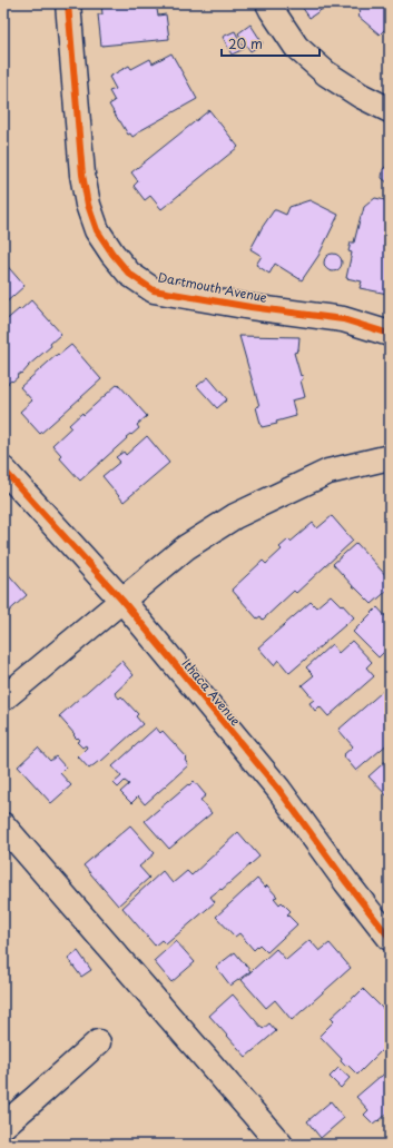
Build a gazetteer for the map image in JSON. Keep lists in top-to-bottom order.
{
  "streets": {
    "street": ["Dartmouth Avenue", "Ithaca Avenue"]
  },
  "scale_bar": "20 m"
}
